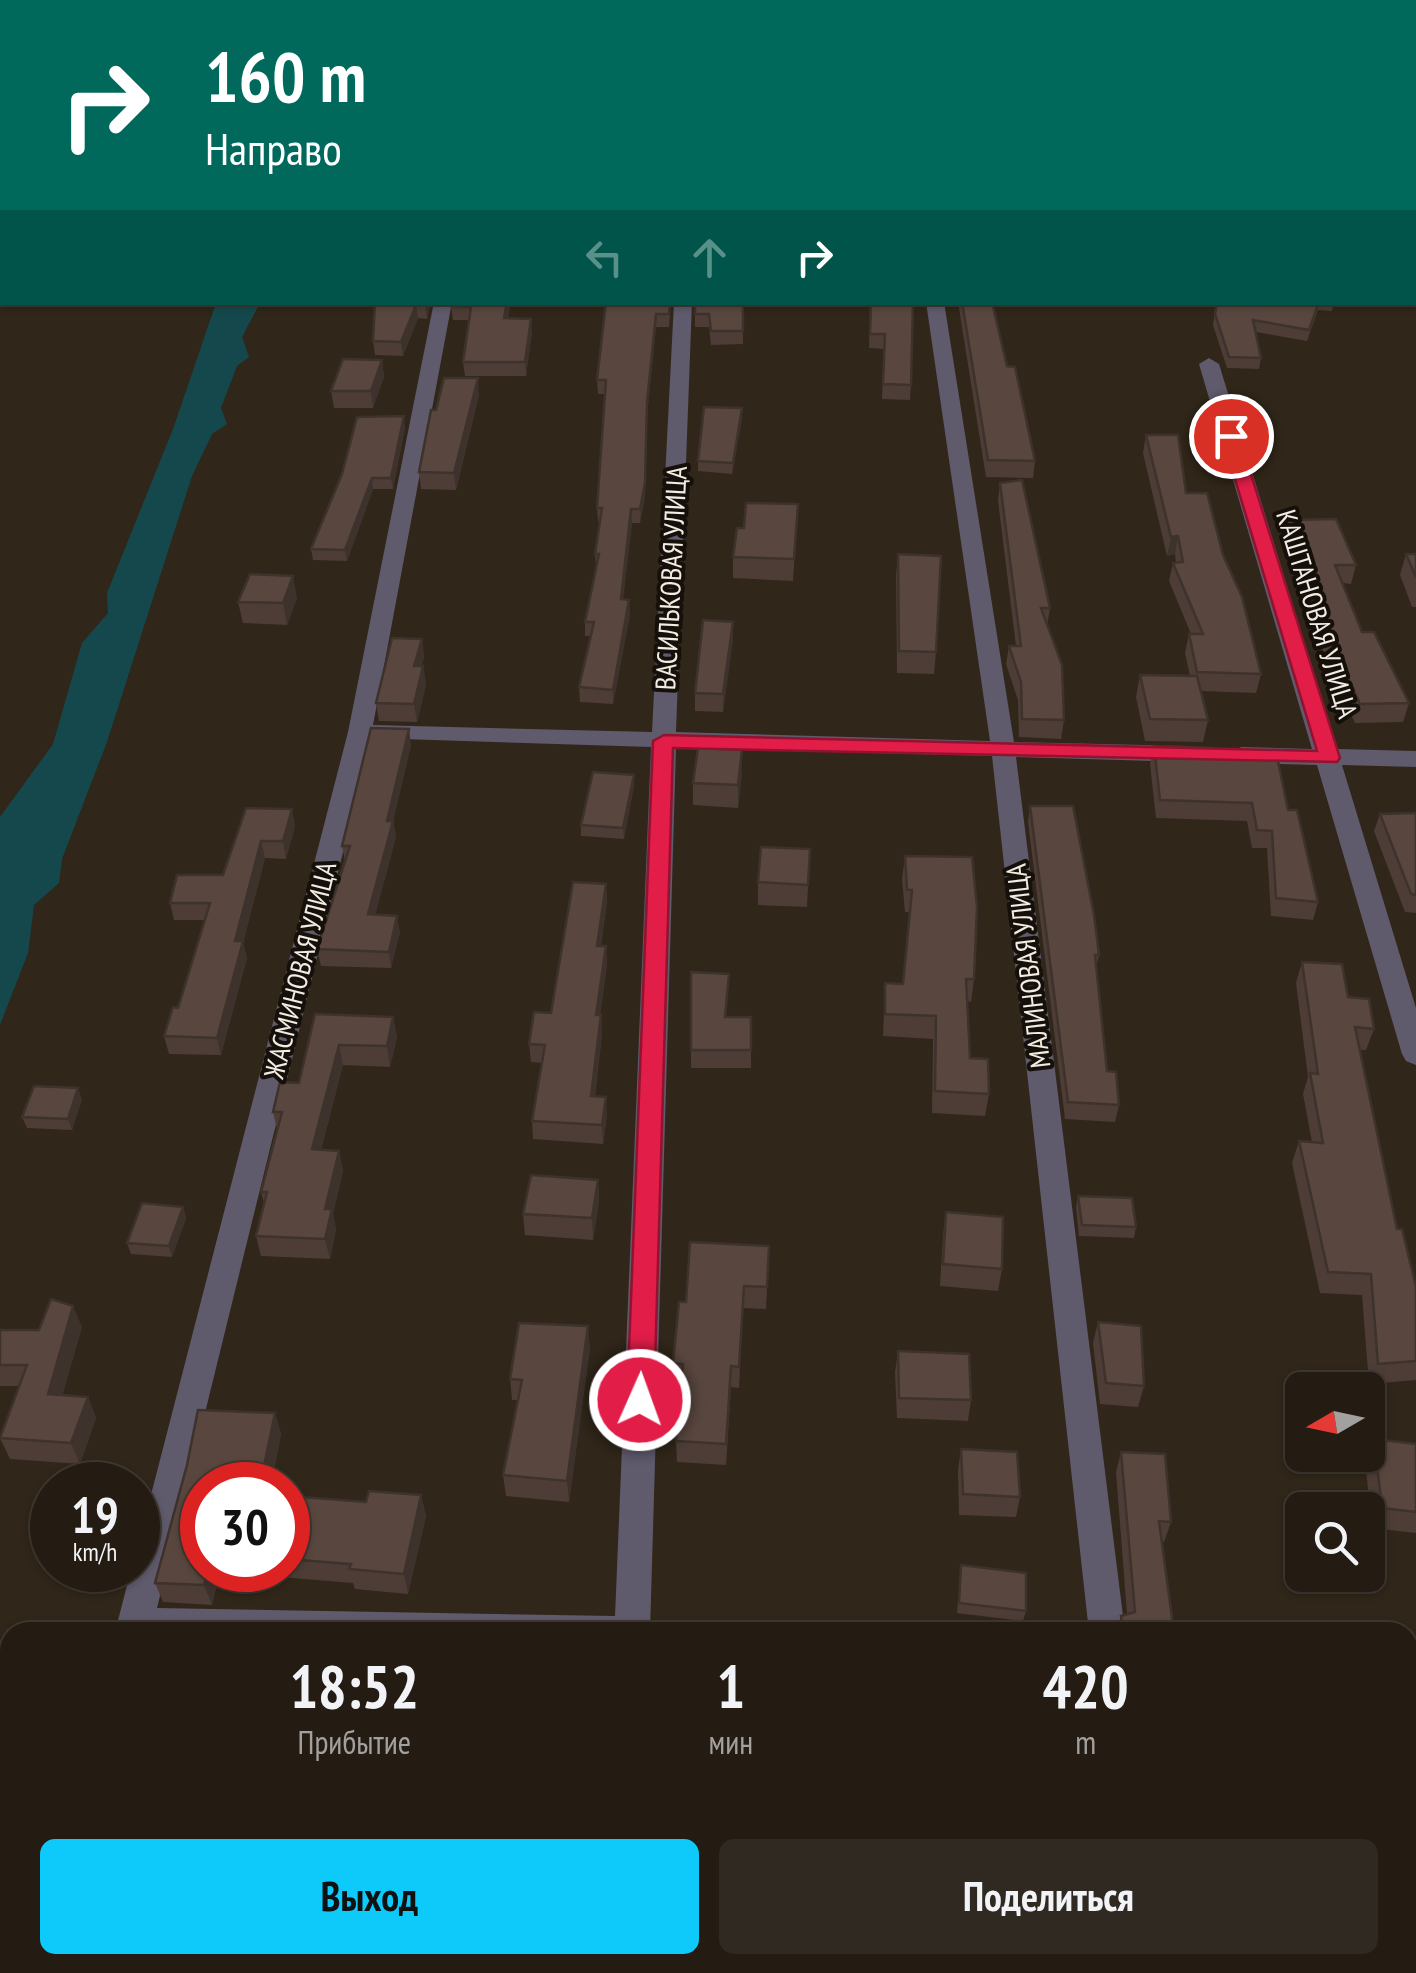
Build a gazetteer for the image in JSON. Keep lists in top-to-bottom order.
{
  "streets": {
    "street": [
      "ВАСИЛЬКОВАЯ УЛИЦА",
      "КАШТАНОВАЯ УЛИЦА",
      "МАЛИНОВАЯ УЛИЦА",
      "ЖАСМИНОВАЯ УЛИЦА"
    ]
  },
  "north": "left",
  "page": {
    "turn": ["160 m", "Направо"],
    "speed": "19 km/h",
    "limit": "30",
    "eta": [
      "18:52",
      "Прибытие",
      "1",
      "мин",
      "420",
      "m"
    ],
    "buttons": ["Выход", "Поделиться"]
  }
}
